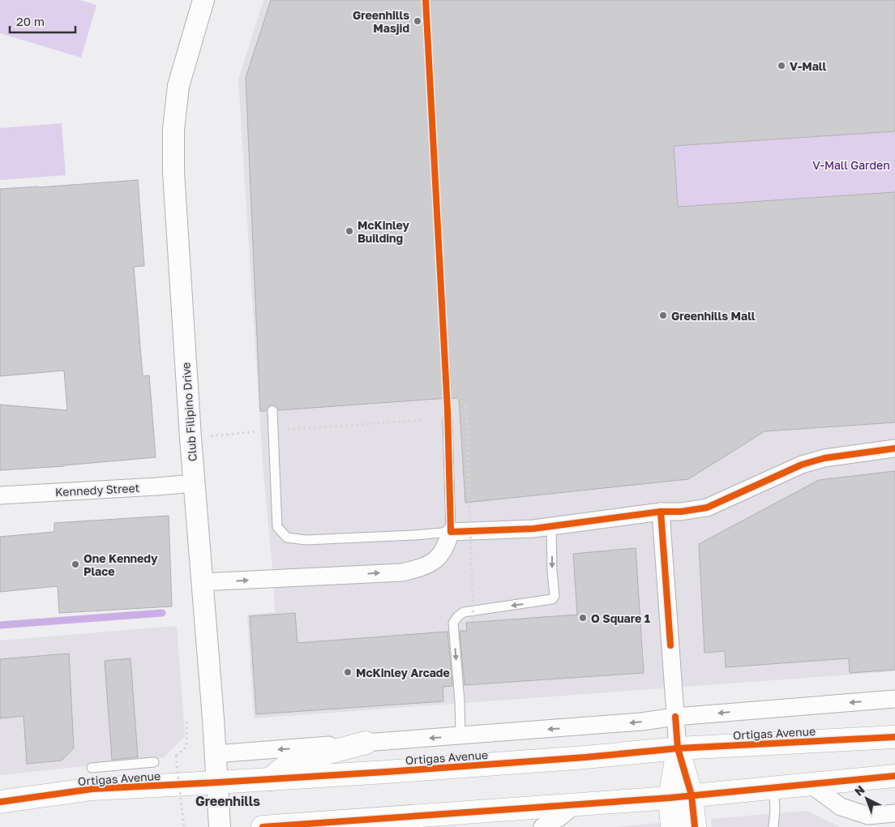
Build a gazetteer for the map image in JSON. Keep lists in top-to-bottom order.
{
  "streets": {
    "main road": ["Ortigas Avenue"],
    "street": ["Club Filipino Drive", "Kennedy Street"]
  },
  "crossings": [
    ["Club Filipino Drive", "Kennedy Street"],
    ["Club Filipino Drive", "Ortigas Avenue"]
  ],
  "districts": ["Greenhills"],
  "parks": ["V-Mall Garden"],
  "places": [
    "Greenhills Masjid",
    "V-Mall",
    "McKinley Building",
    "Greenhills Mall",
    "One Kennedy Place",
    "O Square 1",
    "McKinley Arcade"
  ],
  "scale_bar": "20 m",
  "north": "top left"
}
